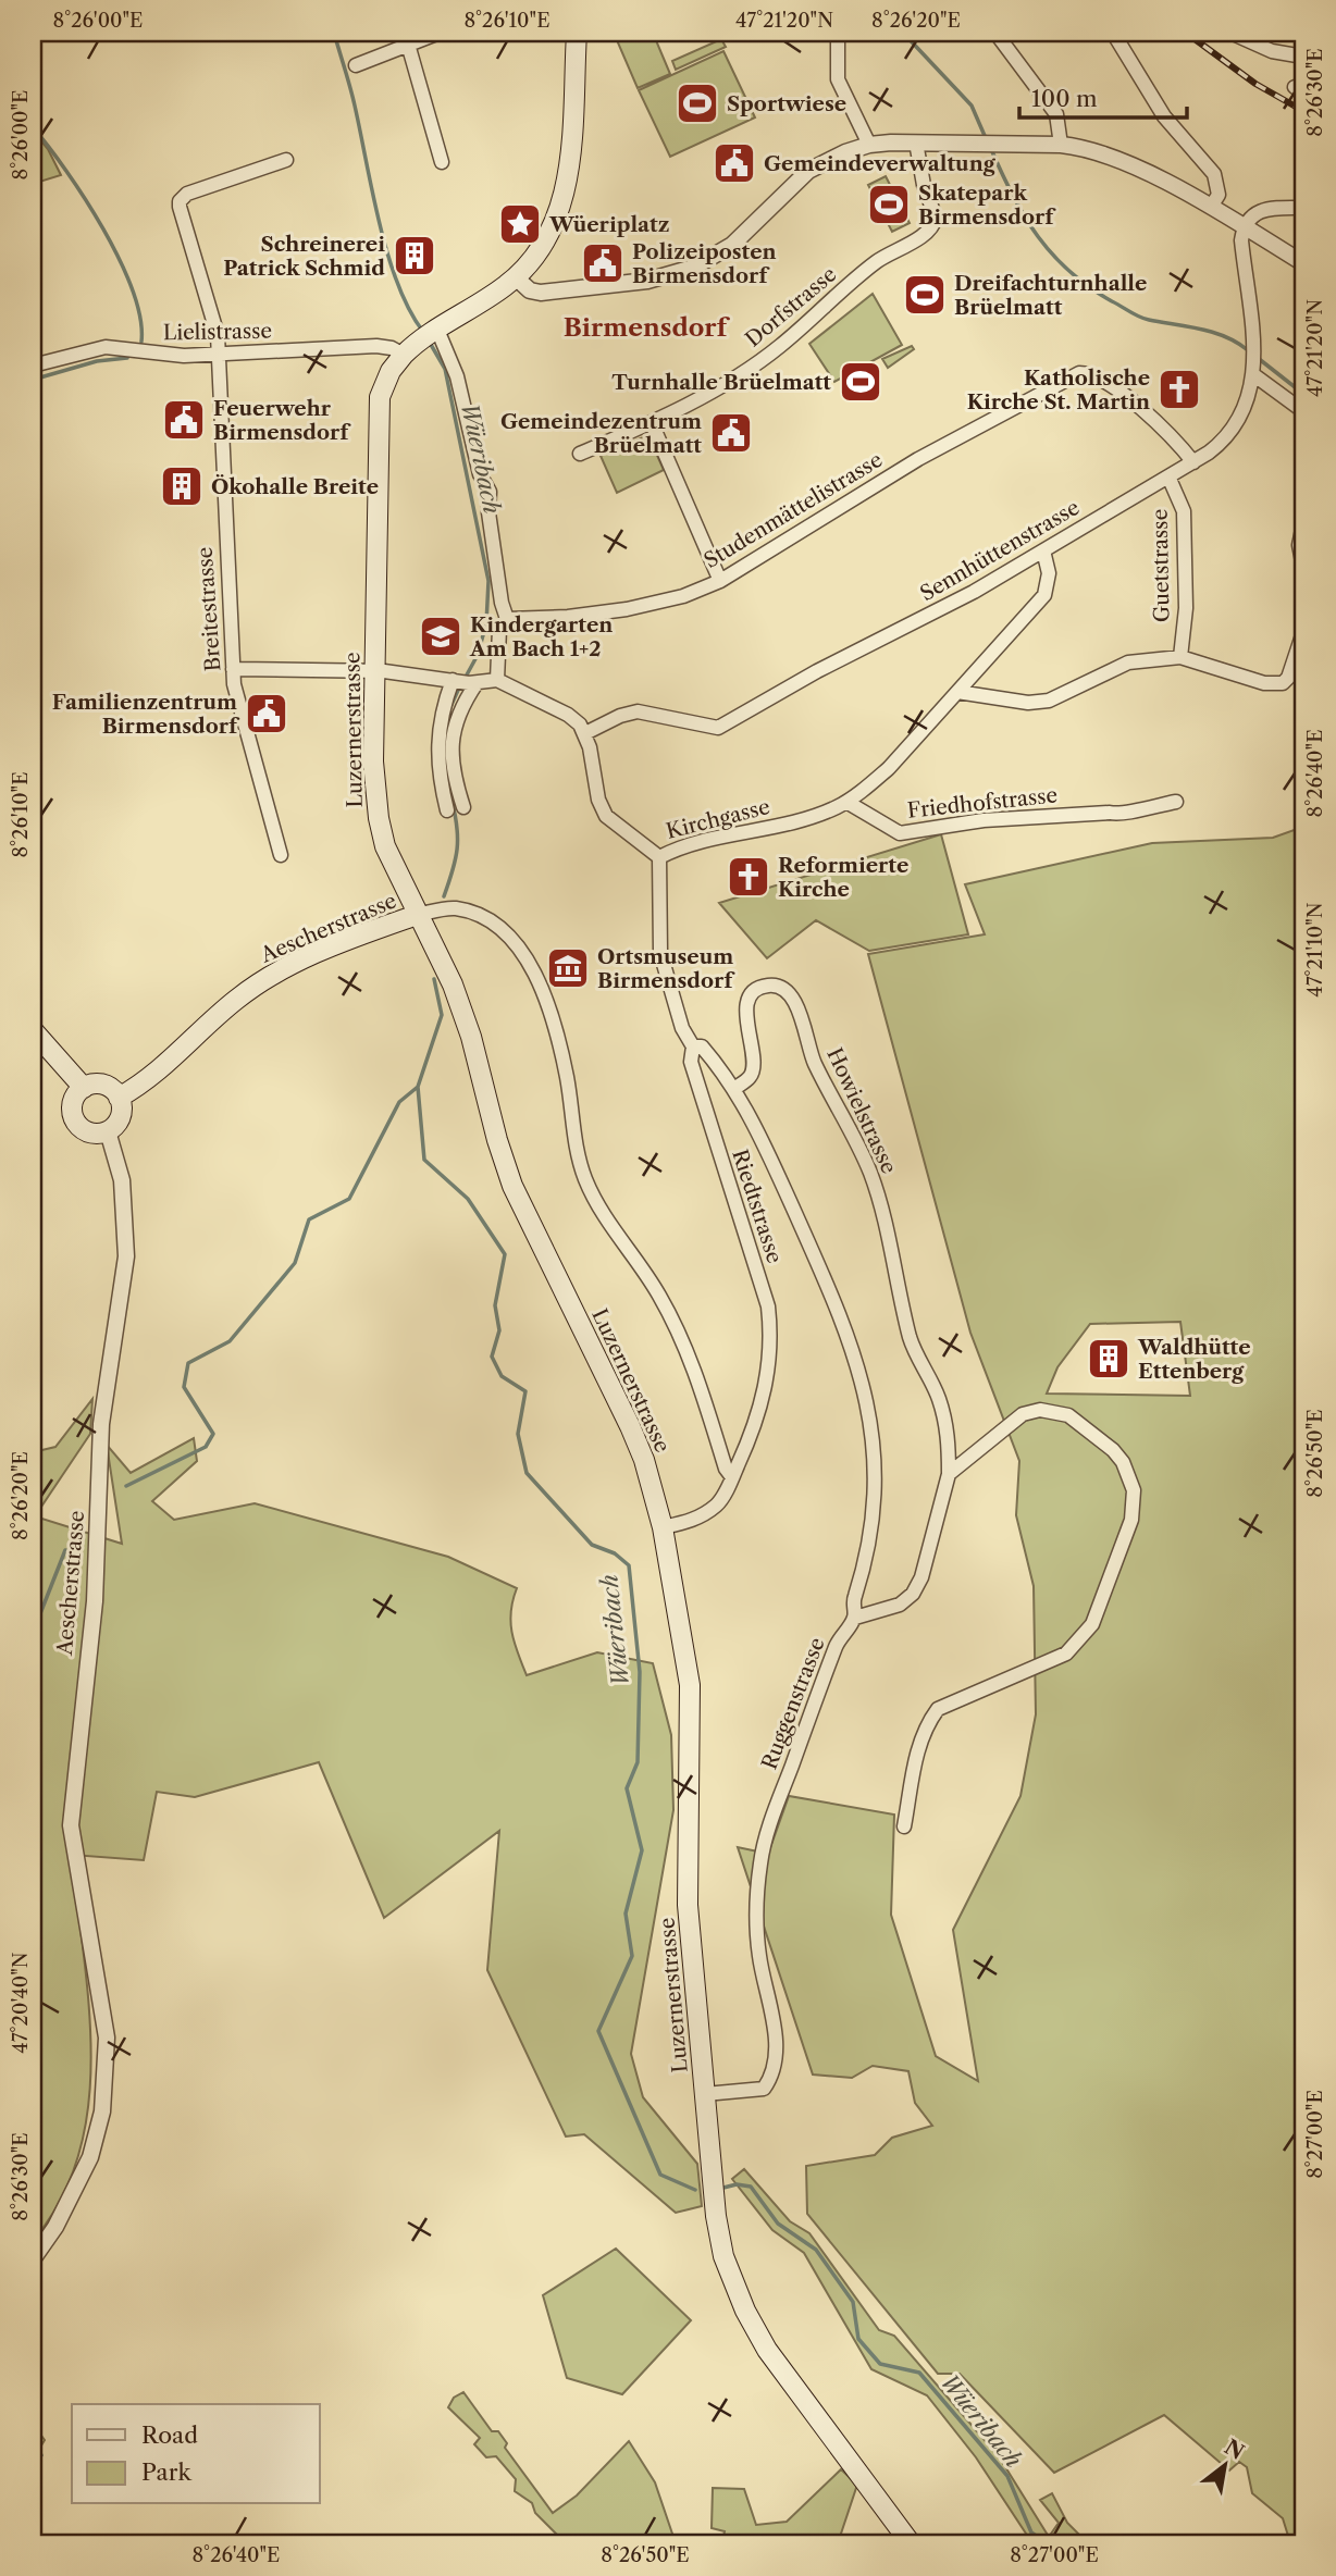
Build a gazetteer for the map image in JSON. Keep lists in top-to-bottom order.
{
  "streets": {
    "main road": ["Luzernerstrasse", "Aescherstrasse"],
    "street": [
      "Dorfstrasse",
      "Lielistrasse",
      "Studenmättelistrasse",
      "Sennhüttenstrasse",
      "Guetstrasse",
      "Breitestrasse",
      "Friedhofstrasse",
      "Kirchgasse",
      "Howielstrasse",
      "Riedtstrasse",
      "Ruggenstrasse"
    ]
  },
  "crossings": [
    ["Lielistrasse", "Breitestrasse"],
    ["Lielistrasse", "Luzernerstrasse"],
    ["Studenmättelistrasse", "Sennhüttenstrasse"],
    ["Sennhüttenstrasse", "Guetstrasse"],
    ["Sennhüttenstrasse", "Kirchgasse"],
    ["Luzernerstrasse", "Aescherstrasse"],
    ["Luzernerstrasse", "Riedtstrasse"],
    ["Luzernerstrasse", "Ruggenstrasse"],
    ["Friedhofstrasse", "Kirchgasse"],
    ["Kirchgasse", "Riedtstrasse"],
    ["Howielstrasse", "Ruggenstrasse"],
    ["Riedtstrasse", "Ruggenstrasse"]
  ],
  "districts": ["Birmensdorf"],
  "water": ["Wüeribach"],
  "places": {
    "sports": [
      "Sportwiese",
      "Skatepark Birmensdorf",
      "Dreifachturnhalle Brüelmatt",
      "Turnhalle Brüelmatt"
    ],
    "public building": [
      "Gemeindeverwaltung",
      "Polizeiposten Birmensdorf",
      "Feuerwehr Birmensdorf",
      "Gemeindezentrum Brüelmatt",
      "Familienzentrum Birmensdorf"
    ],
    "place": ["Wüeriplatz"],
    "building": ["Schreinerei Patrick Schmid", "Ökohalle Breite", "Waldhütte Ettenberg"],
    "church": ["Katholische Kirche St. Martin", "Reformierte Kirche"],
    "school or university": ["Kindergarten Am Bach 1+2"],
    "museum": ["Ortsmuseum Birmensdorf"]
  },
  "legend": ["Road", "Park"],
  "scale_bar": "100 m",
  "north": "top right",
  "coordinates": [
    "8°26'00\"E",
    "8°26'10\"E",
    "47°21'20\"N",
    "8°26'20\"E",
    "8°26'30\"E",
    "8°26'40\"E",
    "47°21'10\"N",
    "8°26'50\"E",
    "47°20'40\"N",
    "8°27'00\"E"
  ]
}
